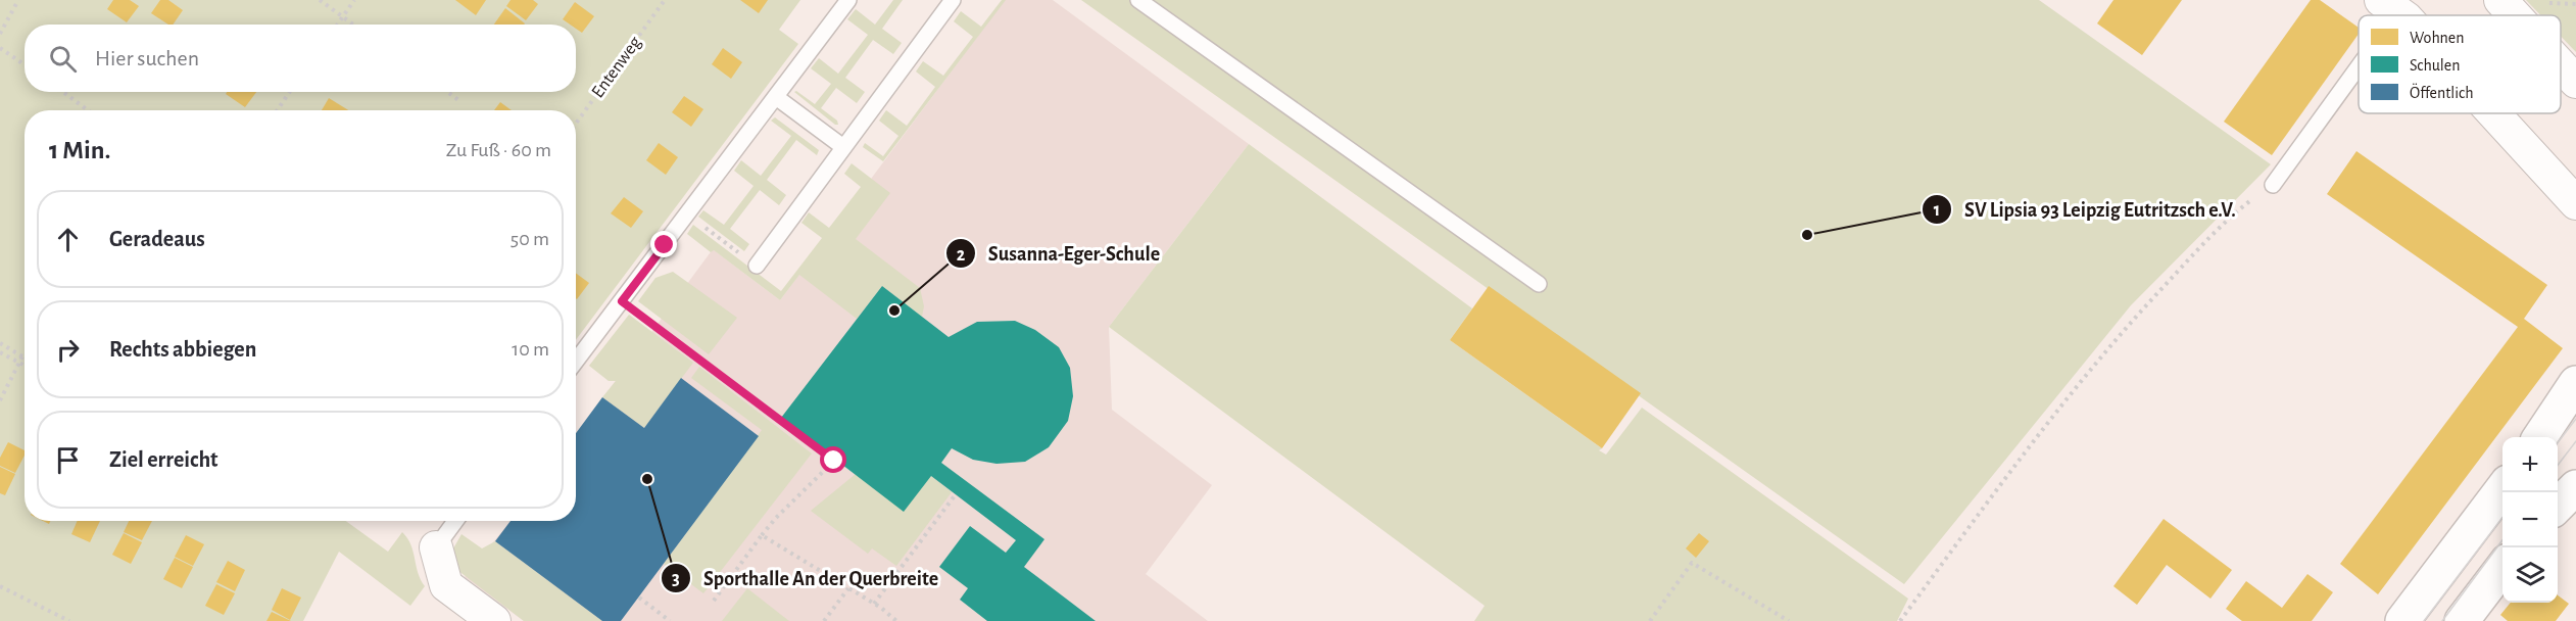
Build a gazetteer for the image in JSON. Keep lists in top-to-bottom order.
{
  "streets": {
    "path": ["Entenweg"]
  },
  "places": ["SV Lipsia 93 Leipzig Eutritzsch e.V.", "Susanna-Eger-Schule", "Sporthalle An der Querbreite"],
  "legend": ["Wohnen", "Schulen", "Öffentlich"],
  "page": {
    "search": "Hier suchen",
    "heading": ["1 Min.", "Zu Fuß · 60 m"],
    "list": [
      ["Geradeaus", "50 m"],
      ["Rechts abbiegen", "10 m"],
      "Ziel erreicht"
    ],
    "map_buttons": ["+", "−"]
  }
}
